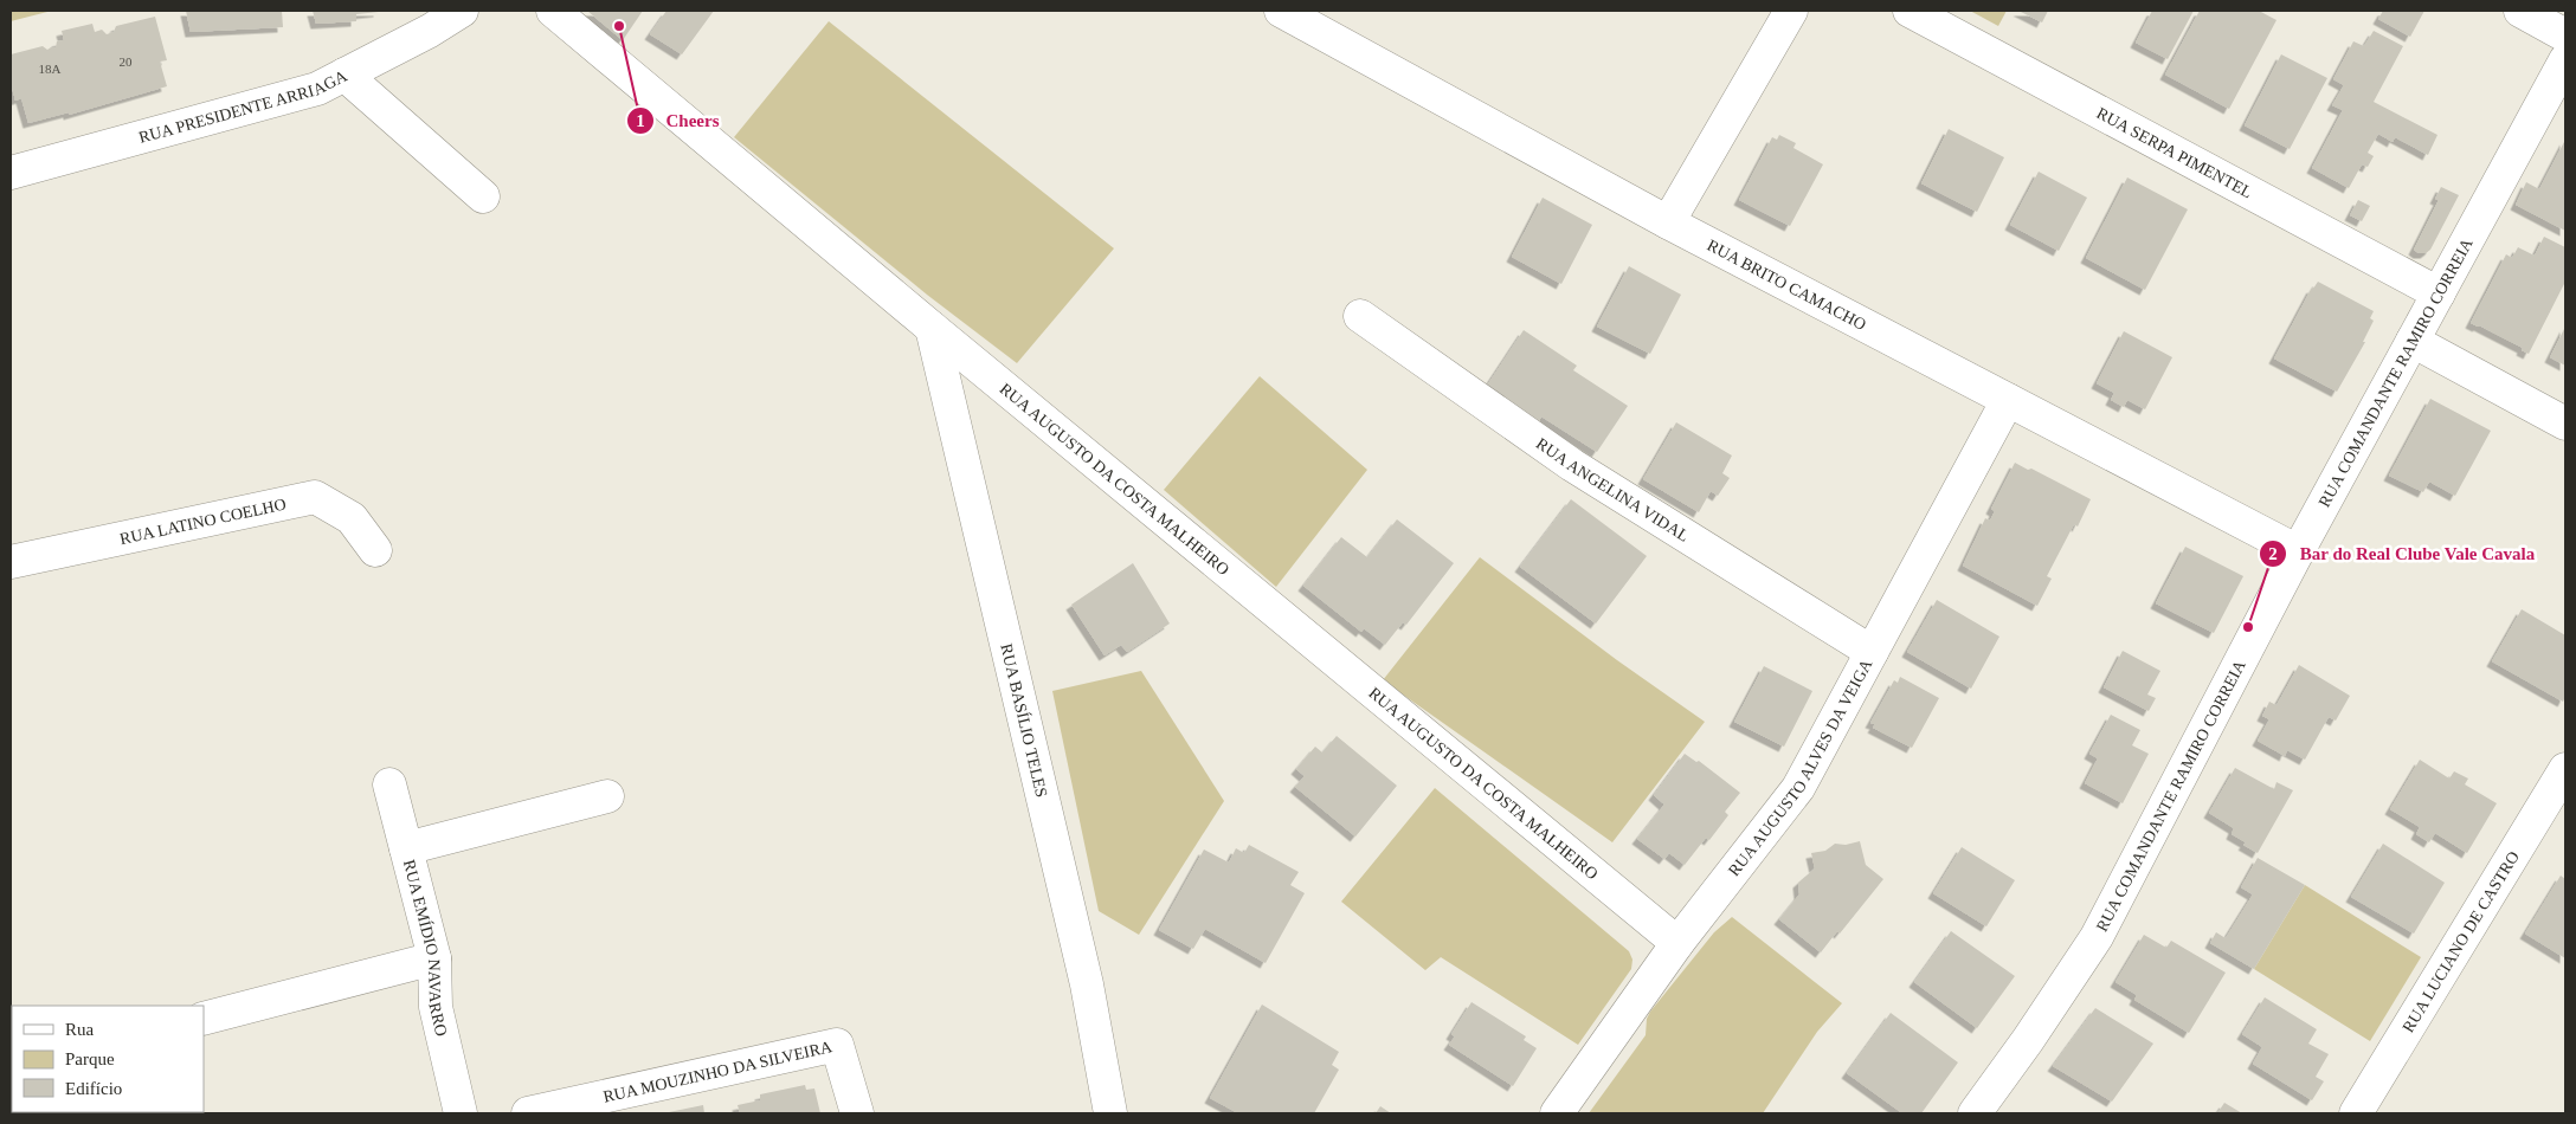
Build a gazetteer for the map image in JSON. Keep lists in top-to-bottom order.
{
  "streets": {
    "street": [
      "RUA PRESIDENTE ARRIAGA",
      "RUA SERPA PIMENTEL",
      "RUA BRITO CAMACHO",
      "RUA COMANDANTE RAMIRO CORREIA",
      "RUA AUGUSTO DA COSTA MALHEIRO",
      "RUA ANGELINA VIDAL",
      "RUA LATINO COELHO",
      "RUA BASÍLIO TELES",
      "RUA AUGUSTO ALVES DA VEIGA",
      "RUA LUCIANO DE CASTRO",
      "RUA EMÍDIO NAVARRO",
      "RUA MOUZINHO DA SILVEIRA"
    ]
  },
  "crossings": [
    ["RUA SERPA PIMENTEL", "RUA COMANDANTE RAMIRO CORREIA"],
    ["RUA BRITO CAMACHO", "RUA COMANDANTE RAMIRO CORREIA"],
    ["RUA BRITO CAMACHO", "RUA AUGUSTO ALVES DA VEIGA"],
    ["RUA AUGUSTO DA COSTA MALHEIRO", "RUA BASÍLIO TELES"],
    ["RUA AUGUSTO DA COSTA MALHEIRO", "RUA AUGUSTO ALVES DA VEIGA"],
    ["RUA ANGELINA VIDAL", "RUA AUGUSTO ALVES DA VEIGA"]
  ],
  "places": ["Cheers", "Bar do Real Clube Vale Cavala"],
  "house_numbers": ["20", "18A"],
  "legend": ["Rua", "Parque", "Edifício"]
}
